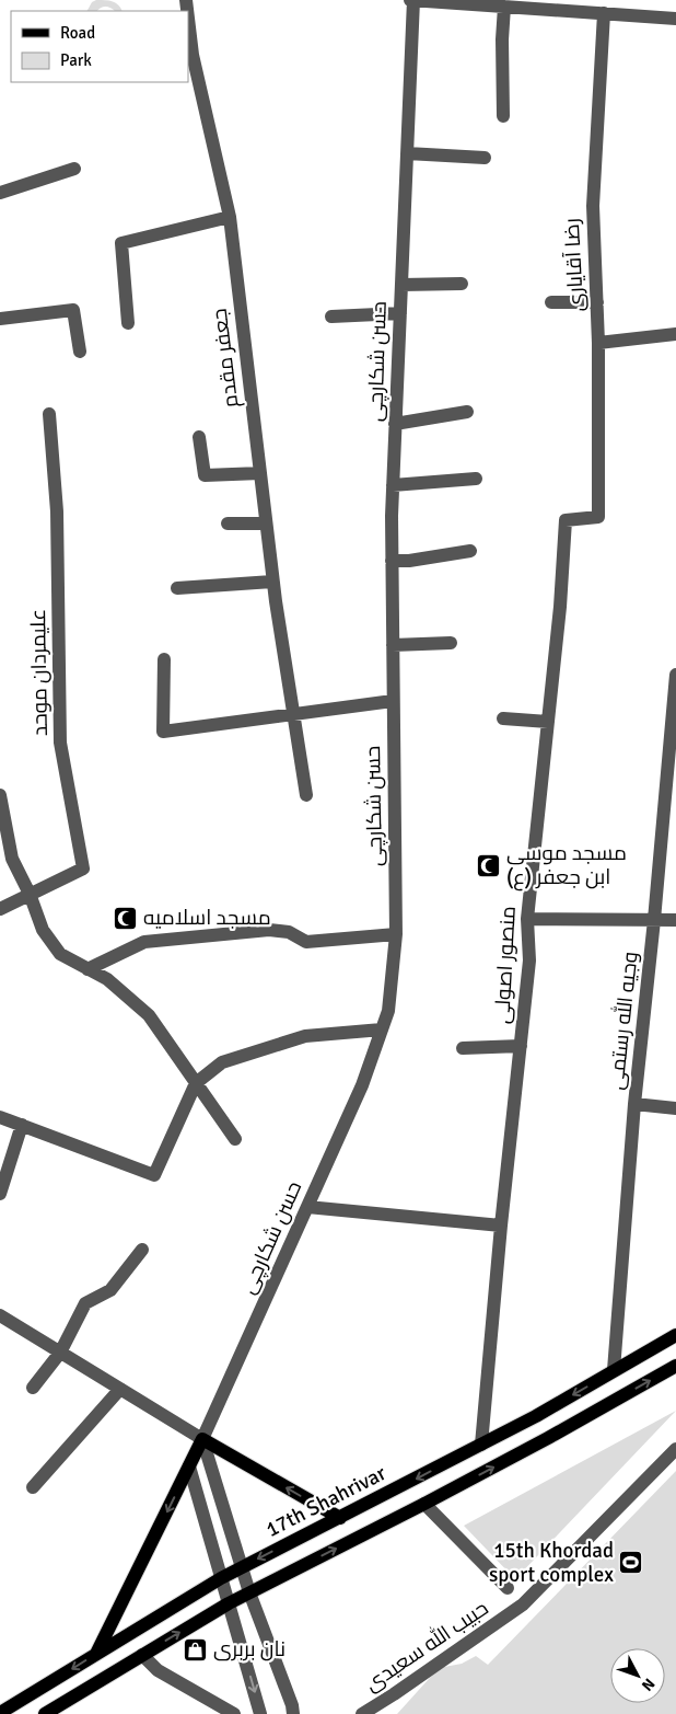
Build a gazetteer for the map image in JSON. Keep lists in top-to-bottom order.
{
  "streets": {
    "main road": ["17th Shahrivar"],
    "street": [
      "رضا آقایاری",
      "جعفر مقدم",
      "حسن شکارچی",
      "علیمردان موحد",
      "منصور اصولی",
      "وجیه الله رستمی",
      "حبیب الله سعیدی"
    ]
  },
  "crossings": [
    ["رضا آقایاری", "منصور اصولی"],
    ["منصور اصولی", "17th Shahrivar"],
    ["وجیه الله رستمی", "17th Shahrivar"]
  ],
  "places": {
    "mosque": ["مسجد موسی ابن جعفر (ع)", "مسجد اسلامیه"],
    "sports": ["15th Khordad sport complex"],
    "shop": ["نان بربری"]
  },
  "legend": ["Road", "Park"],
  "north": "bottom right"
}
